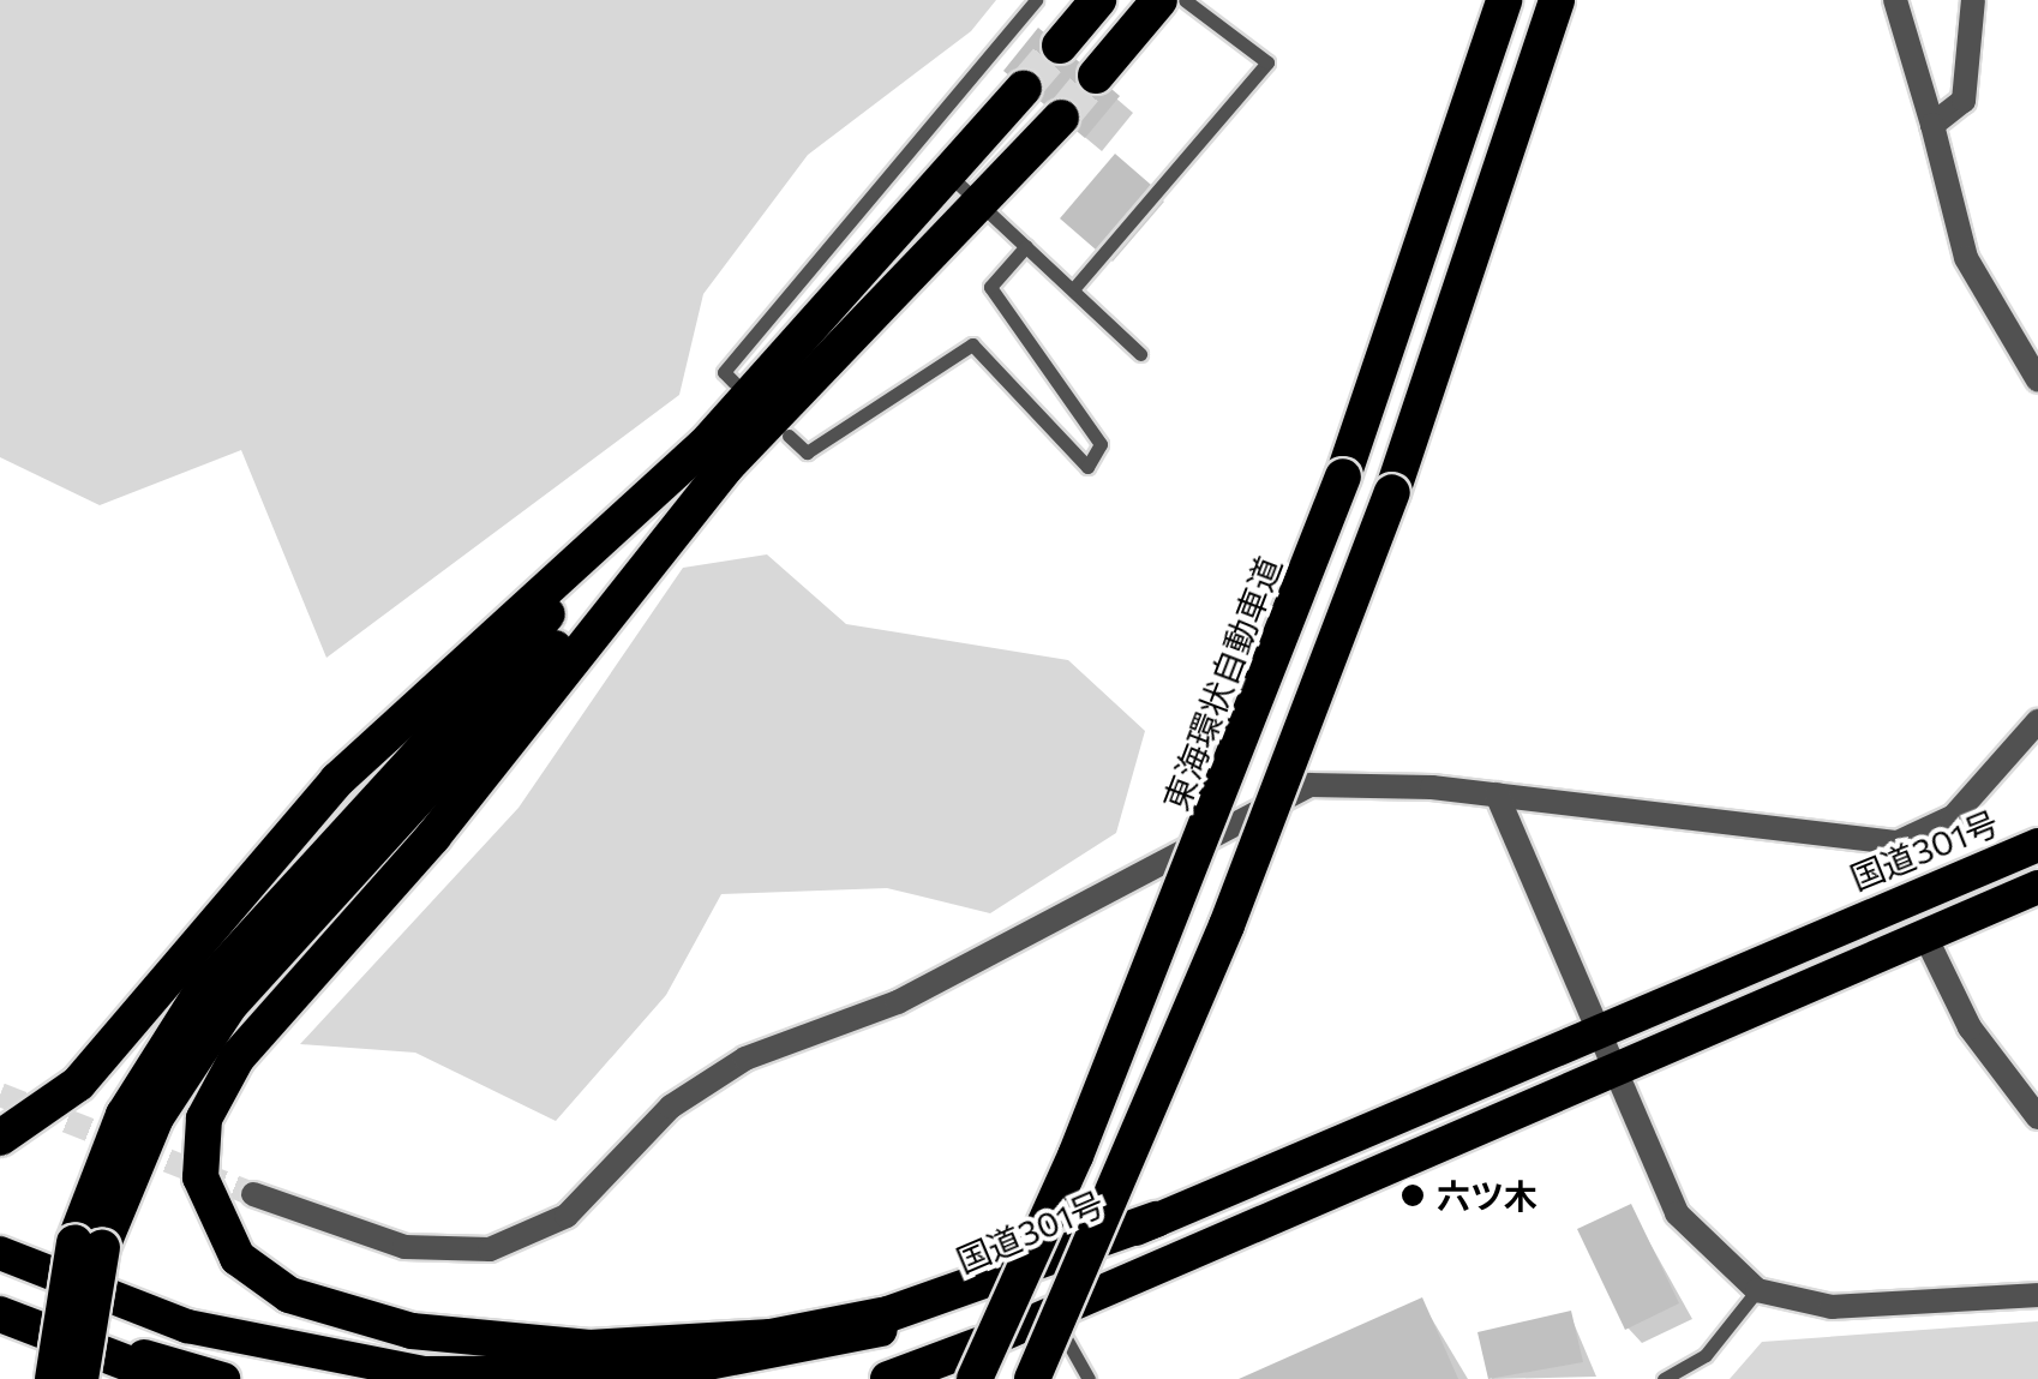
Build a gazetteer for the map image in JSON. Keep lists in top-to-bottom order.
{
  "streets": {
    "highway": ["東海環状自動車道", "国道301号"]
  },
  "places": ["六ツ木"]
}
